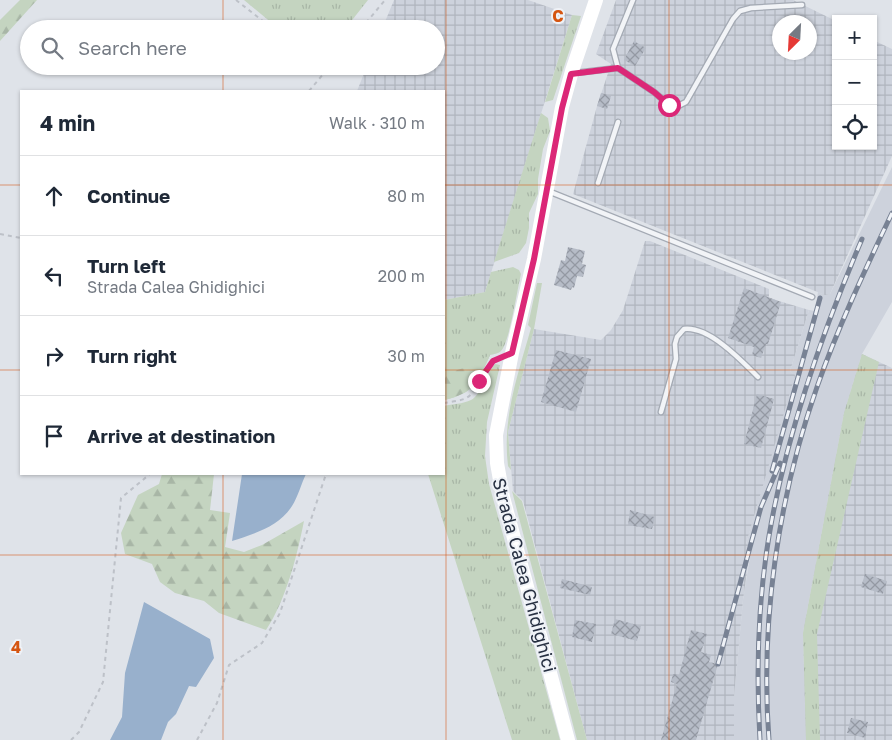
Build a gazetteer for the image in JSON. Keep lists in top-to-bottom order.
{
  "streets": {
    "street": ["Strada Calea Ghidighici"]
  },
  "north": "bottom left",
  "page": {
    "map_buttons": ["+", "−"],
    "search": "Search here",
    "heading": ["4 min", "Walk · 310 m"],
    "list": [
      ["Continue", "80 m"],
      ["Turn left", "Strada Calea Ghidighici", "200 m"],
      ["Turn right", "30 m"],
      "Arrive at destination"
    ]
  },
  "grid": {
    "columns": ["C"],
    "rows": ["4"]
  }
}
